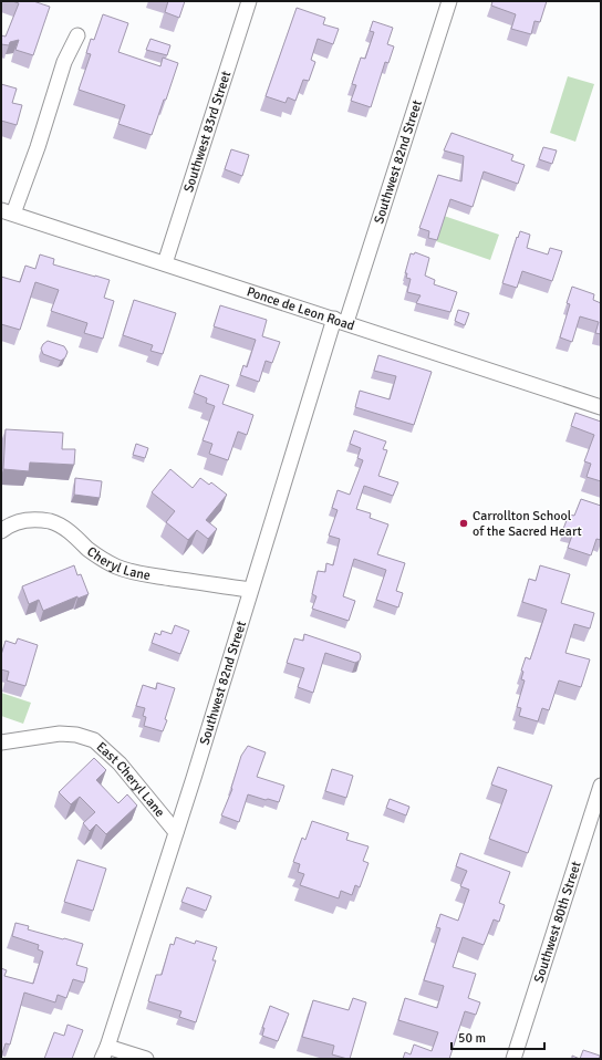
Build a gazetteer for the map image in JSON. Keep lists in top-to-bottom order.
{
  "streets": {
    "street": [
      "Southwest 83rd Street",
      "Southwest 82nd Street",
      "Ponce de Leon Road",
      "Cheryl Lane",
      "East Cheryl Lane",
      "Southwest 80th Street"
    ]
  },
  "crossings": [
    ["Southwest 83rd Street", "Ponce de Leon Road"],
    ["Southwest 82nd Street", "Ponce de Leon Road"],
    ["Southwest 82nd Street", "Cheryl Lane"],
    ["Southwest 82nd Street", "East Cheryl Lane"]
  ],
  "places": ["Carrollton School of the Sacred Heart"],
  "scale_bar": "50 m"
}
